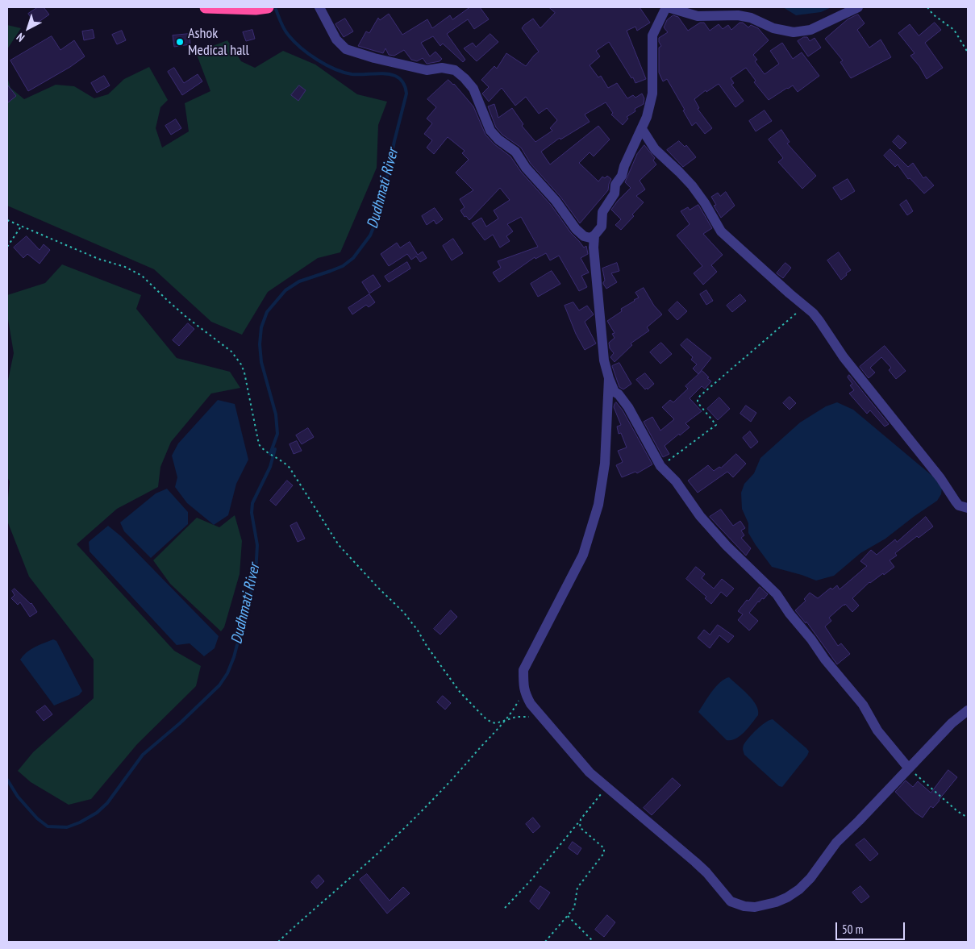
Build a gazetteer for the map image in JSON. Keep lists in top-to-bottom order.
{
  "water": ["Dudhmati River"],
  "places": ["Ashok Medical hall"],
  "scale_bar": "50 m",
  "north": "bottom left"
}
